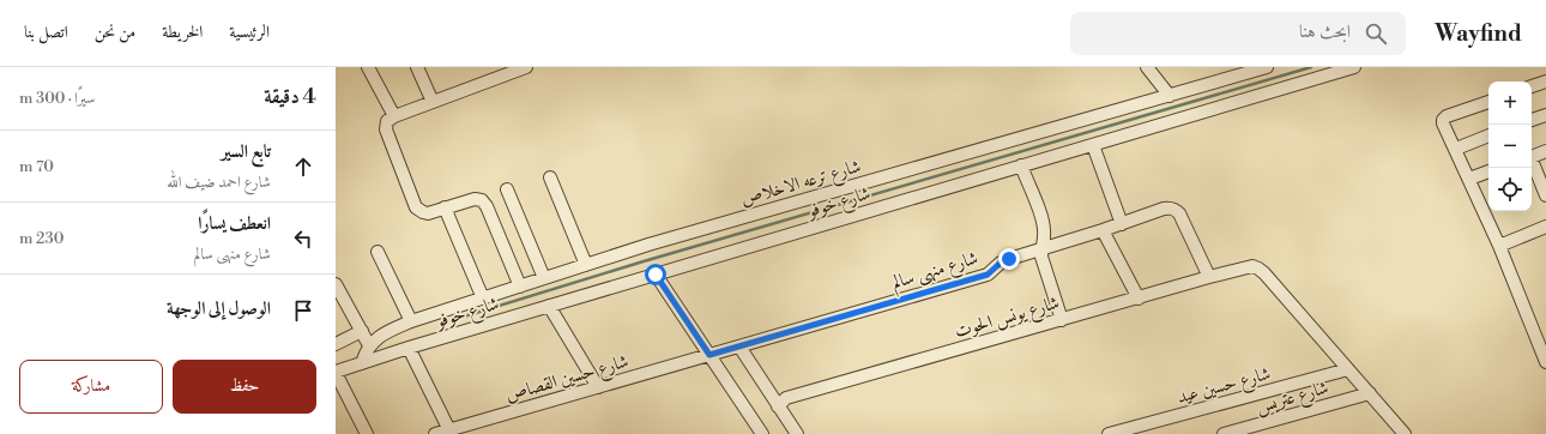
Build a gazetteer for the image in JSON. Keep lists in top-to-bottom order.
{
  "streets": {
    "street": [
      "شارع ترعه الاخلاص",
      "شارع خوفو",
      "شارع منهى سالم",
      "شارع يونس الحوت",
      "شارع حسين القصاص",
      "شارع حسين عيد",
      "شارع عتريس"
    ]
  },
  "crossings": [
    ["شارع منهى سالم", "شارع يونس الحوت"],
    ["شارع منهى سالم", "شارع حسين القصاص"],
    ["شارع يونس الحوت", "شارع حسين عيد"]
  ],
  "page": {
    "header": "Wayfind",
    "search": "ابحث هنا",
    "nav": [
      "الرئيسية",
      "الخريطة",
      "من نحن",
      "اتصل بنا"
    ],
    "heading": ["4 دقيقة", "سيرًا · 300 m"],
    "map_buttons": ["+", "−"],
    "list": [
      ["تابع السير", "شارع احمد ضيف الله", "70 m"],
      ["انعطف يسارًا", "شارع منهى سالم", "230 m"],
      "الوصول إلى الوجهة"
    ],
    "buttons": ["حفظ", "مشاركة"]
  }
}
